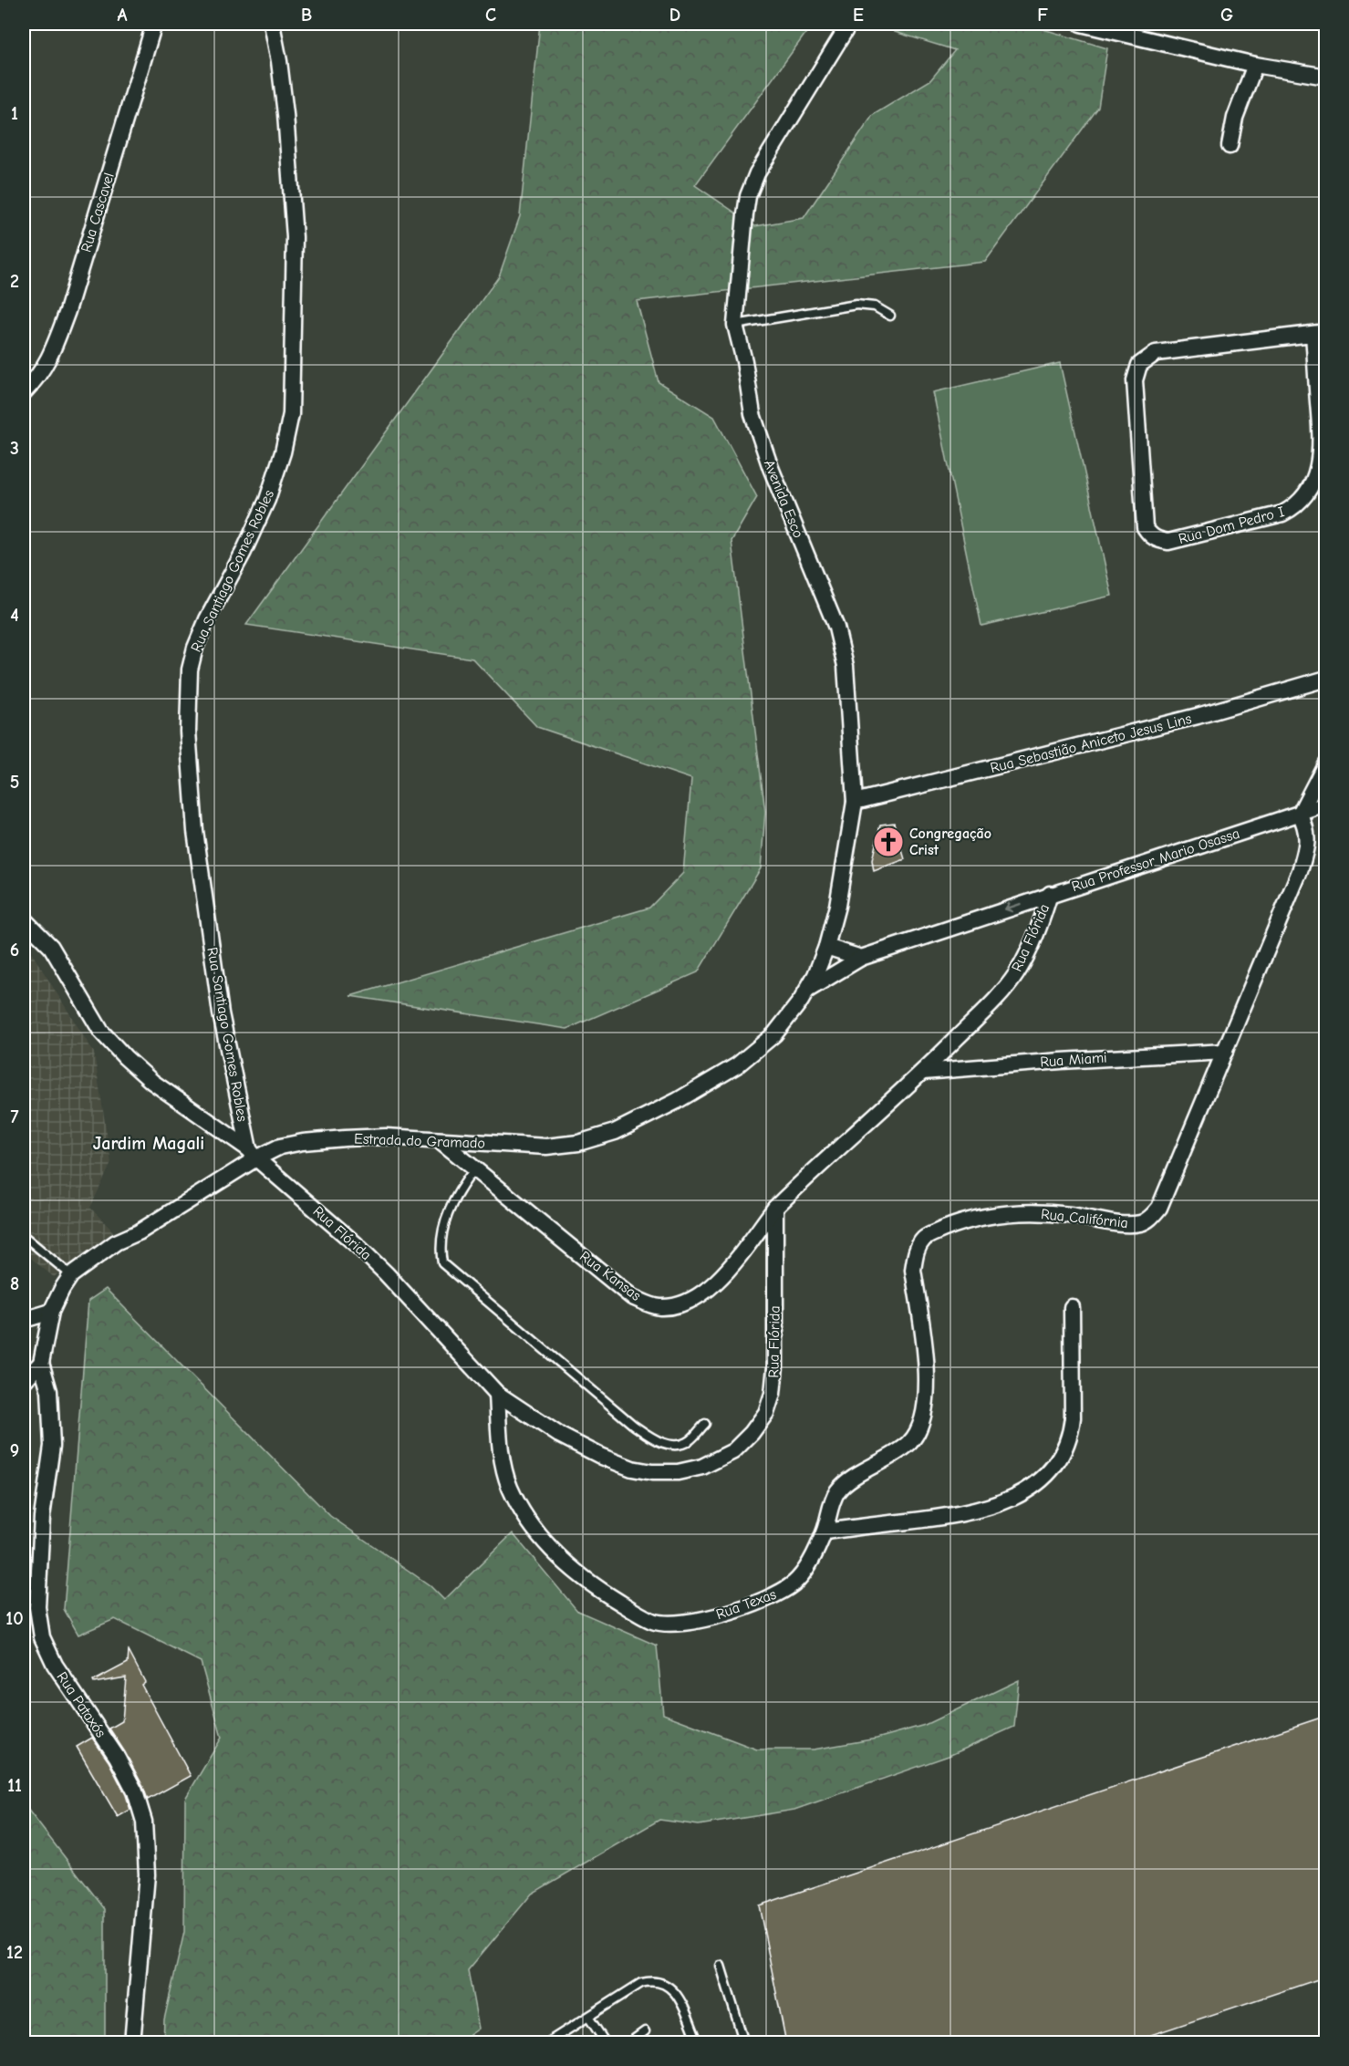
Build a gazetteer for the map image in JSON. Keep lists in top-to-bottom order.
{
  "streets": {
    "street": [
      "Rua Cascavel",
      "Avenida Esco",
      "Rua Dom Pedro I",
      "Rua Santiago Gomes Robles",
      "Rua Sebastião Aniceto Jesus Lins",
      "Rua Professor Mario Osassa",
      "Rua Flórida",
      "Rua Miami",
      "Estrada do Gramado",
      "Rua Califórnia",
      "Rua Kansas",
      "Rua Texas",
      "Rua Pataxós"
    ]
  },
  "crossings": [
    ["Avenida Esco", "Rua Sebastião Aniceto Jesus Lins"],
    ["Avenida Esco", "Rua Professor Mario Osassa"],
    ["Avenida Esco", "Estrada do Gramado"],
    ["Rua Santiago Gomes Robles", "Rua Flórida"],
    ["Rua Santiago Gomes Robles", "Estrada do Gramado"],
    ["Rua Professor Mario Osassa", "Rua Flórida"],
    ["Rua Professor Mario Osassa", "Estrada do Gramado"],
    ["Rua Professor Mario Osassa", "Rua Califórnia"],
    ["Rua Flórida", "Rua Miami"],
    ["Rua Flórida", "Estrada do Gramado"],
    ["Rua Flórida", "Rua Kansas"],
    ["Rua Flórida", "Rua Texas"],
    ["Rua Miami", "Rua Califórnia"],
    ["Estrada do Gramado", "Rua Kansas"],
    ["Rua Califórnia", "Rua Texas"]
  ],
  "one_way": ["Rua Professor Mario Osassa"],
  "districts": ["Jardim Magali"],
  "places": {
    "church": ["Congregação Crist"]
  },
  "grid": {
    "columns": [
      "A",
      "B",
      "C",
      "D",
      "E",
      "F",
      "G"
    ],
    "rows": [
      "1",
      "2",
      "3",
      "4",
      "5",
      "6",
      "7",
      "8",
      "9",
      "10",
      "11",
      "12"
    ]
  }
}
